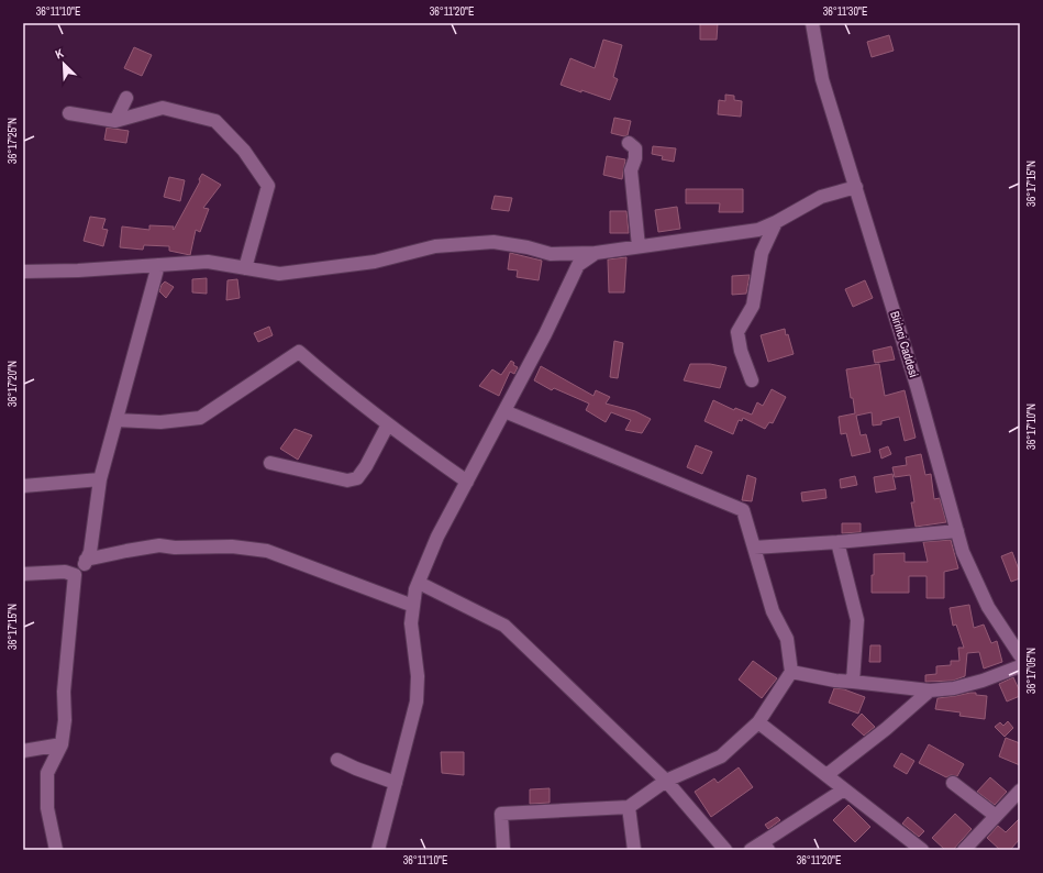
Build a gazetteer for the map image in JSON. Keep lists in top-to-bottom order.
{
  "streets": {
    "street": ["Birinci Caddesi"]
  },
  "north": "top left",
  "coordinates": [
    "36°11'10\"E",
    "36°11'20\"E",
    "36°11'30\"E",
    "36°17'25\"N",
    "36°17'15\"N",
    "36°17'20\"N",
    "36°17'10\"N",
    "36°17'05\"N"
  ]
}
